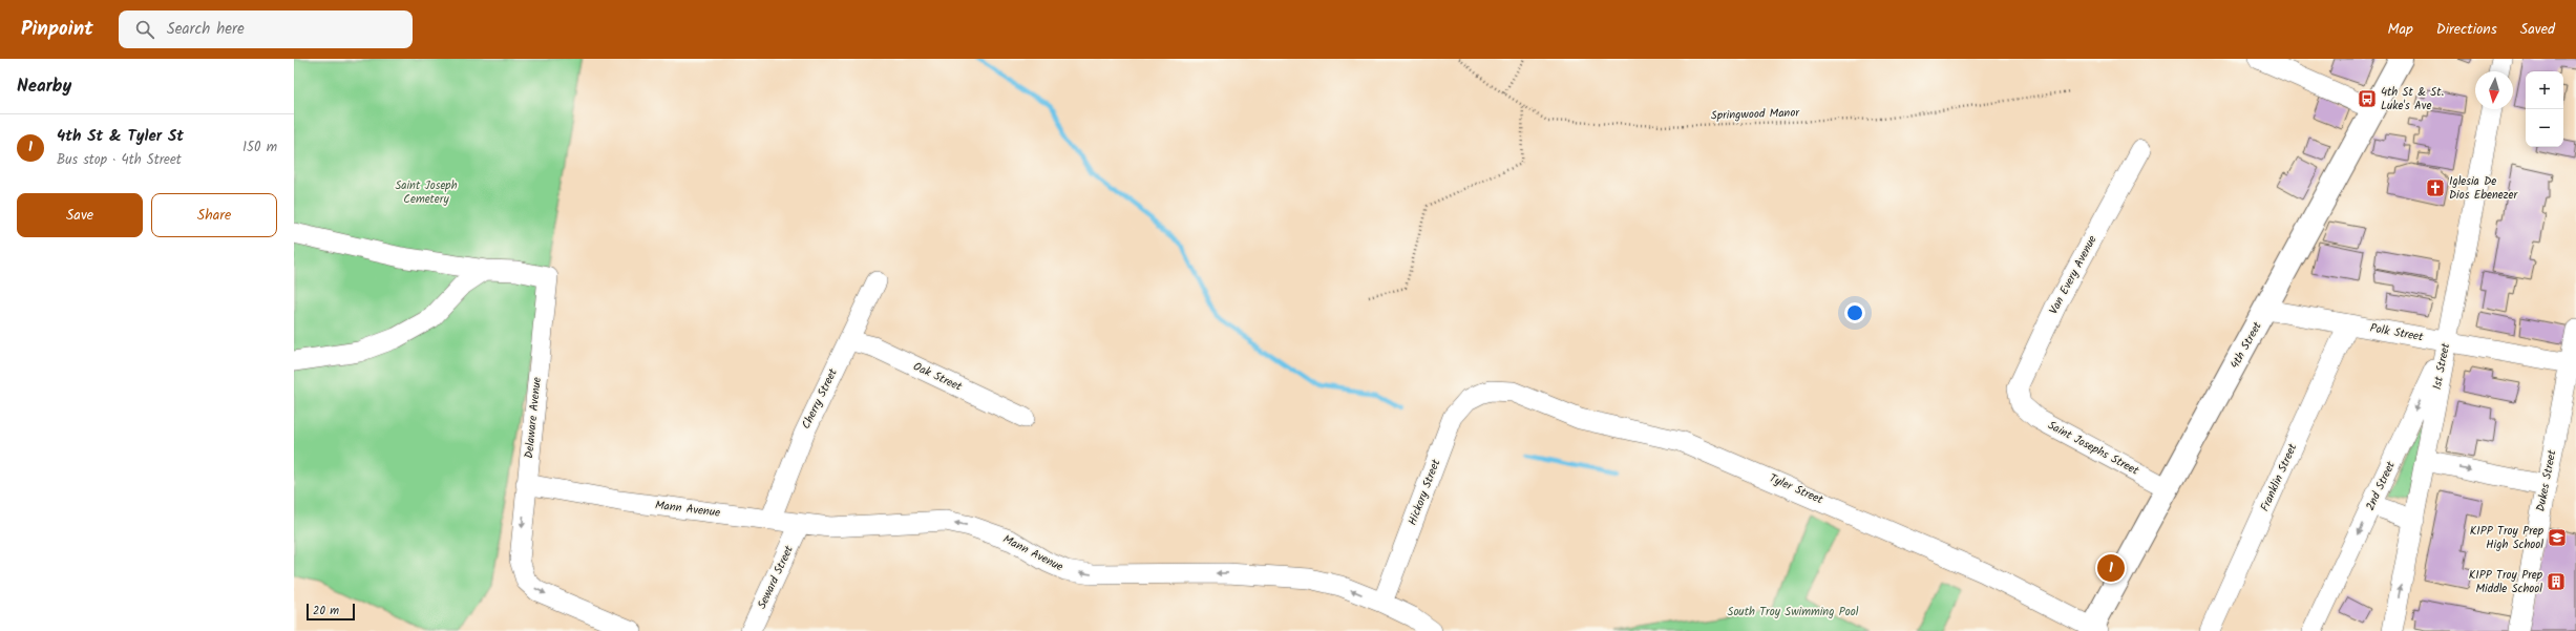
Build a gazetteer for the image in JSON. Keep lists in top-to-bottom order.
{
  "streets": {
    "main road": ["4th Street"],
    "street": [
      "Van Every Avenue",
      "Polk Street",
      "1st Street",
      "Oak Street",
      "Cherry Street",
      "Delaware Avenue",
      "Saint Josephs Street",
      "Franklin Street",
      "Dukes Street",
      "2nd Street",
      "Tyler Street",
      "Hickory Street",
      "Mann Avenue",
      "Seward Street"
    ],
    "path": ["Springwood Manor"]
  },
  "crossings": [
    ["Van Every Avenue", "Saint Josephs Street"],
    ["Polk Street", "4th Street"],
    ["Polk Street", "1st Street"],
    ["Polk Street", "Franklin Street"],
    ["Polk Street", "Dukes Street"],
    ["Polk Street", "2nd Street"],
    ["4th Street", "Saint Josephs Street"],
    ["4th Street", "Tyler Street"],
    ["1st Street", "2nd Street"],
    ["Oak Street", "Cherry Street"],
    ["Cherry Street", "Mann Avenue"],
    ["Delaware Avenue", "Mann Avenue"],
    ["Tyler Street", "Hickory Street"],
    ["Hickory Street", "Mann Avenue"],
    ["Mann Avenue", "Seward Street"]
  ],
  "one_way": ["Delaware Avenue", "2nd Street", "Mann Avenue"],
  "parks": ["Saint Joseph Cemetery", "South Troy Swimming Pool"],
  "places": {
    "bus stop": ["4th St & St. Luke's Ave"],
    "church": ["Iglesia De Dios Ebenezer"],
    "school or university": ["KIPP Troy Prep High School"],
    "building": ["KIPP Troy Prep Middle School"]
  },
  "scale_bar": "20 m",
  "north": "bottom",
  "page": {
    "header": "Pinpoint",
    "search": "Search here",
    "nav": ["Map", "Directions", "Saved"],
    "heading": "Nearby",
    "map_buttons": ["+", "−"],
    "list": [
      {
        "mark": "1",
        "name": "4th St & Tyler St",
        "note": "Bus stop · 4th Street",
        "value": "150 m"
      }
    ],
    "buttons": ["Save", "Share"],
    "pins": "1",
    "scale": "20 m"
  }
}
